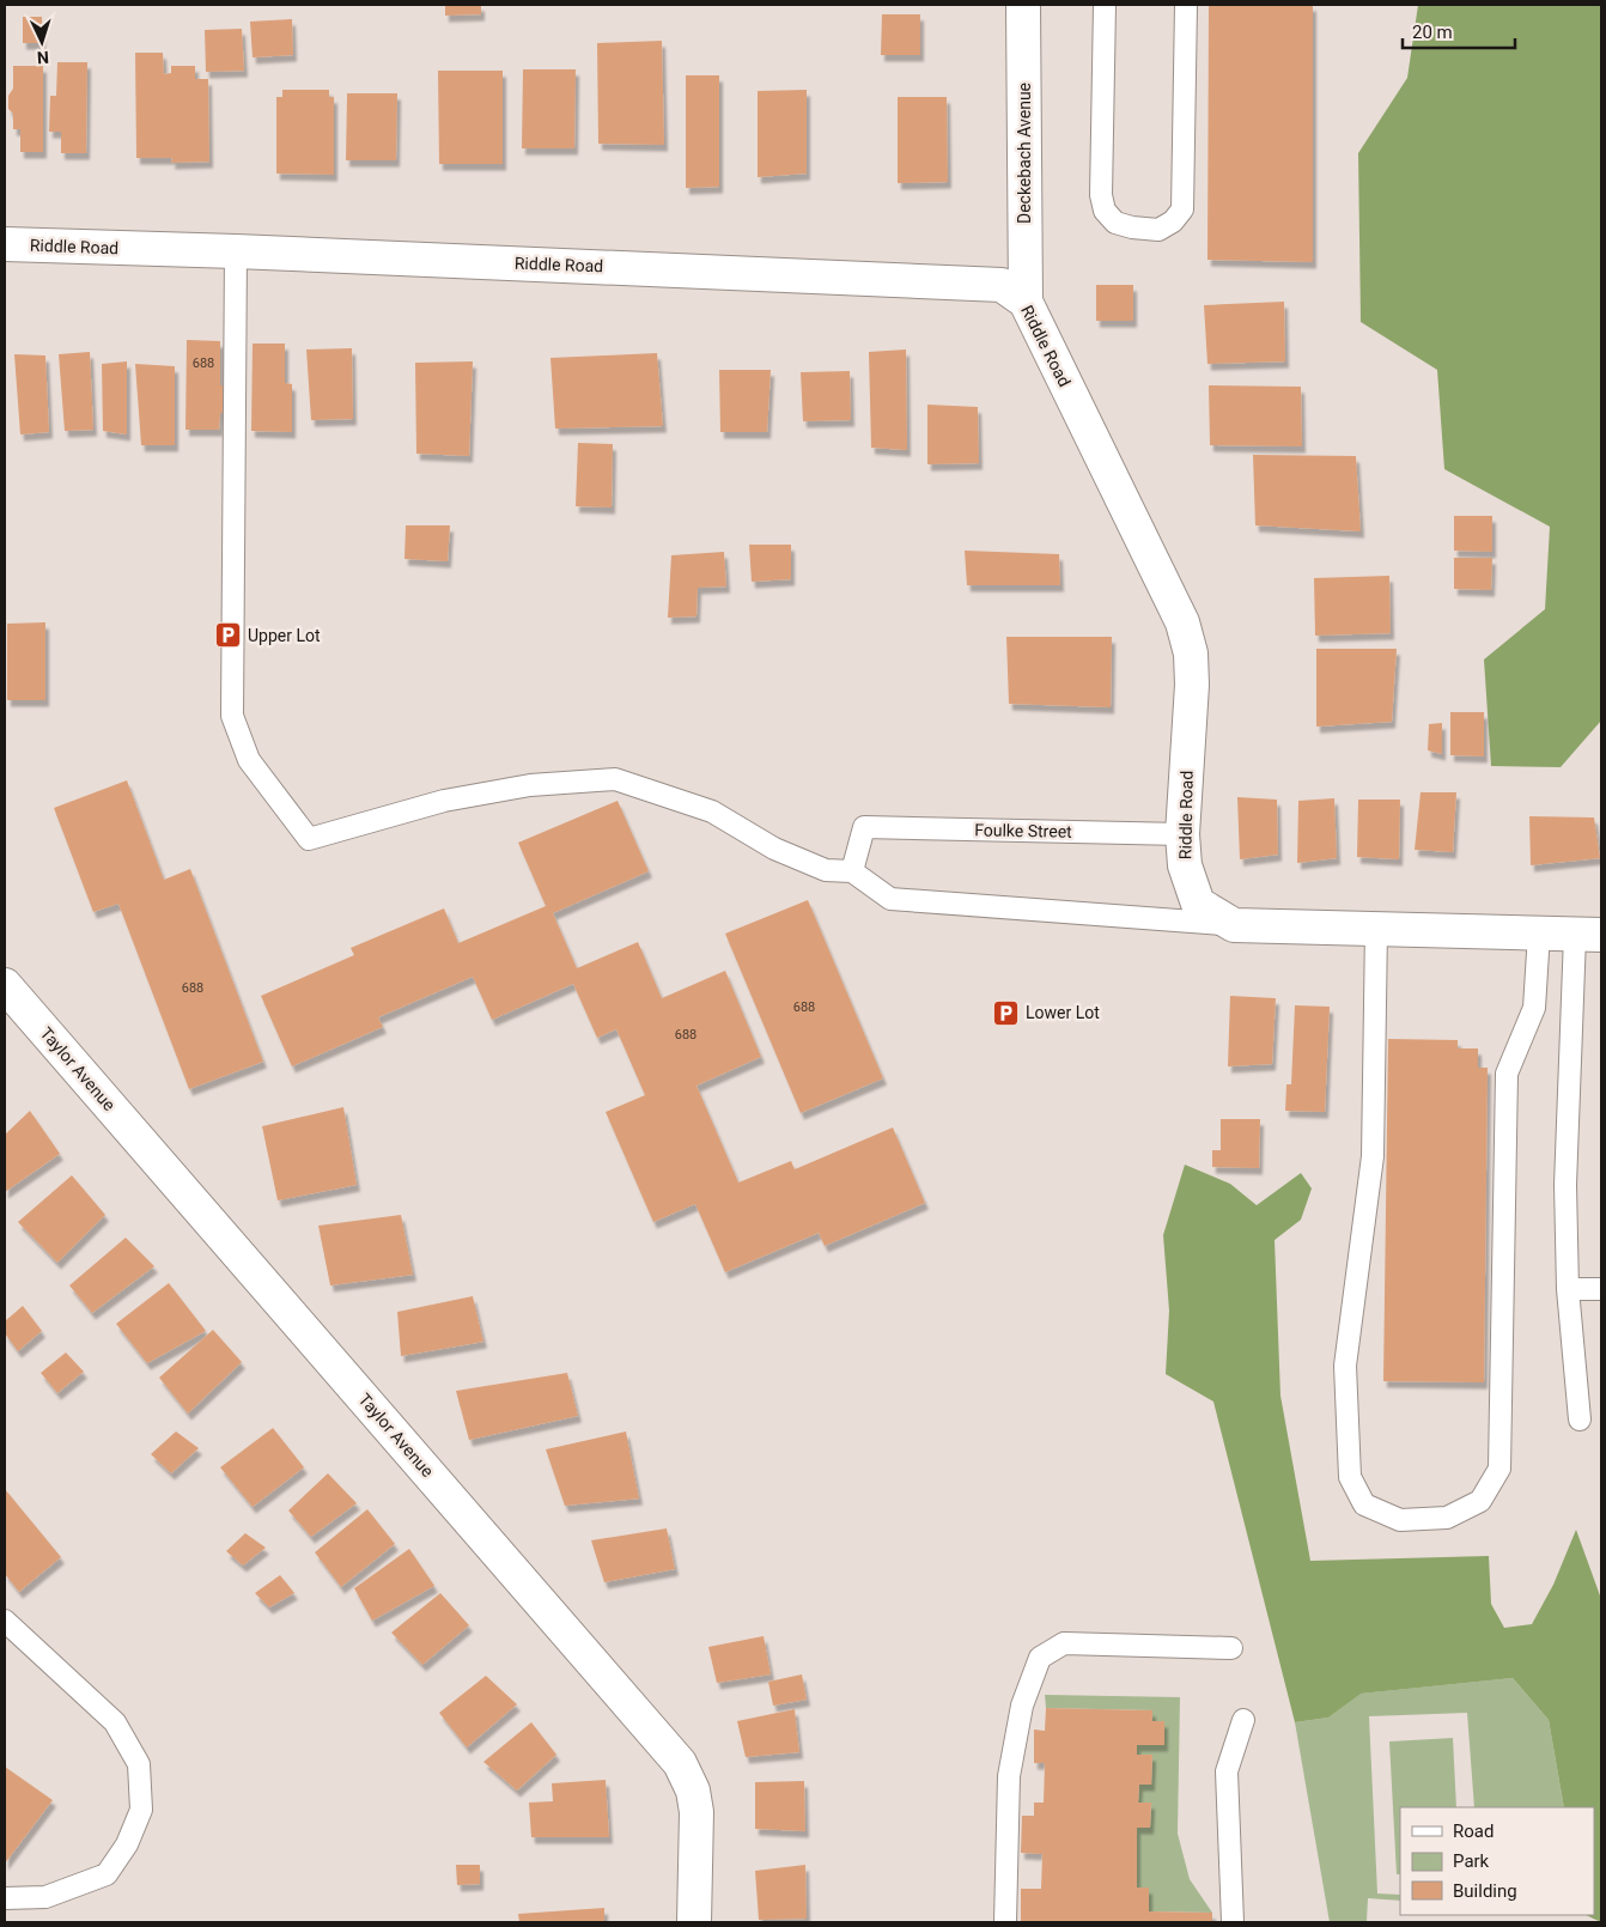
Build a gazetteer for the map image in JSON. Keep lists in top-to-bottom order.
{
  "streets": {
    "street": ["Deckebach Avenue", "Riddle Road", "Taylor Avenue"],
    "lane": ["Foulke Street"]
  },
  "crossings": [
    ["Deckebach Avenue", "Riddle Road"],
    ["Riddle Road", "Foulke Street"]
  ],
  "places": {
    "parking": ["Upper Lot", "Lower Lot"]
  },
  "house_numbers": [
    "688",
    "688",
    "688",
    "688"
  ],
  "legend": ["Road", "Park", "Building"],
  "scale_bar": "20 m",
  "north": "bottom"
}
